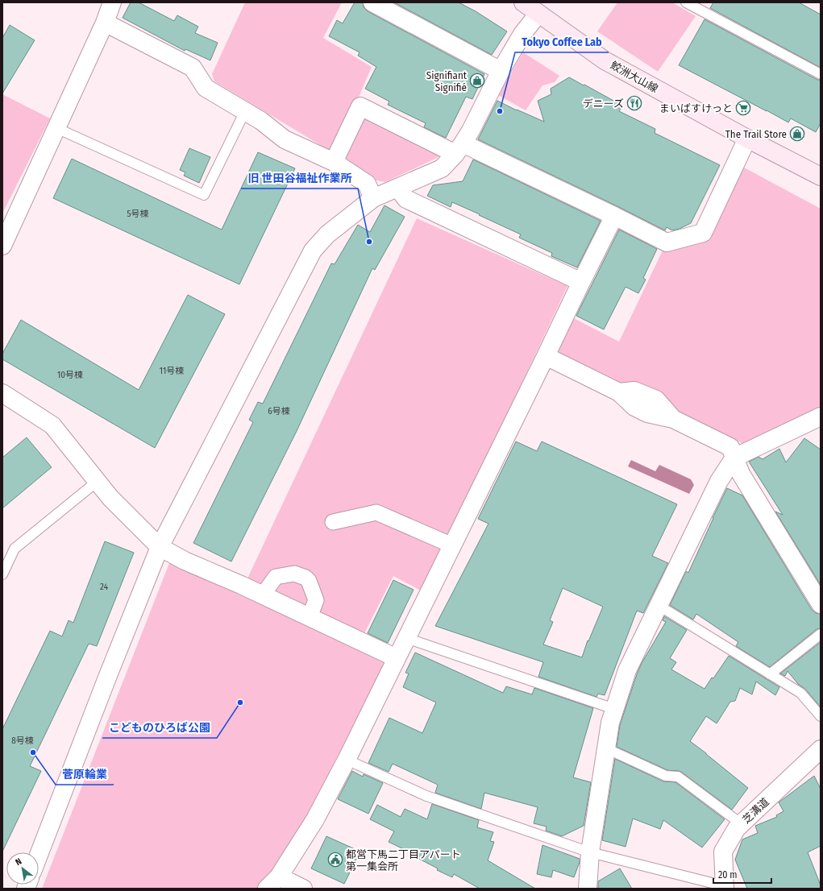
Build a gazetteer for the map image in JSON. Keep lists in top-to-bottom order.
{
  "streets": {
    "main road": ["鮫洲大山線"],
    "street": ["芝溝道"]
  },
  "places": {
    "shop": ["Signifiant Signifié", "The Trail Store"],
    "restaurant": ["デニーズ"],
    "supermarket": ["まいばすけっと"],
    "other": [
      "Tokyo Coffee Lab",
      "旧 世田谷福祉作業所",
      "こどものひろば公園",
      "菅原輪業"
    ],
    "public building": ["都営下馬二丁目アパート 第一集会所"]
  },
  "house_numbers": [
    "5号棟",
    "11号棟",
    "10号棟",
    "6号棟",
    "24",
    "8号棟"
  ],
  "scale_bar": "20 m",
  "north": "top left"
}
